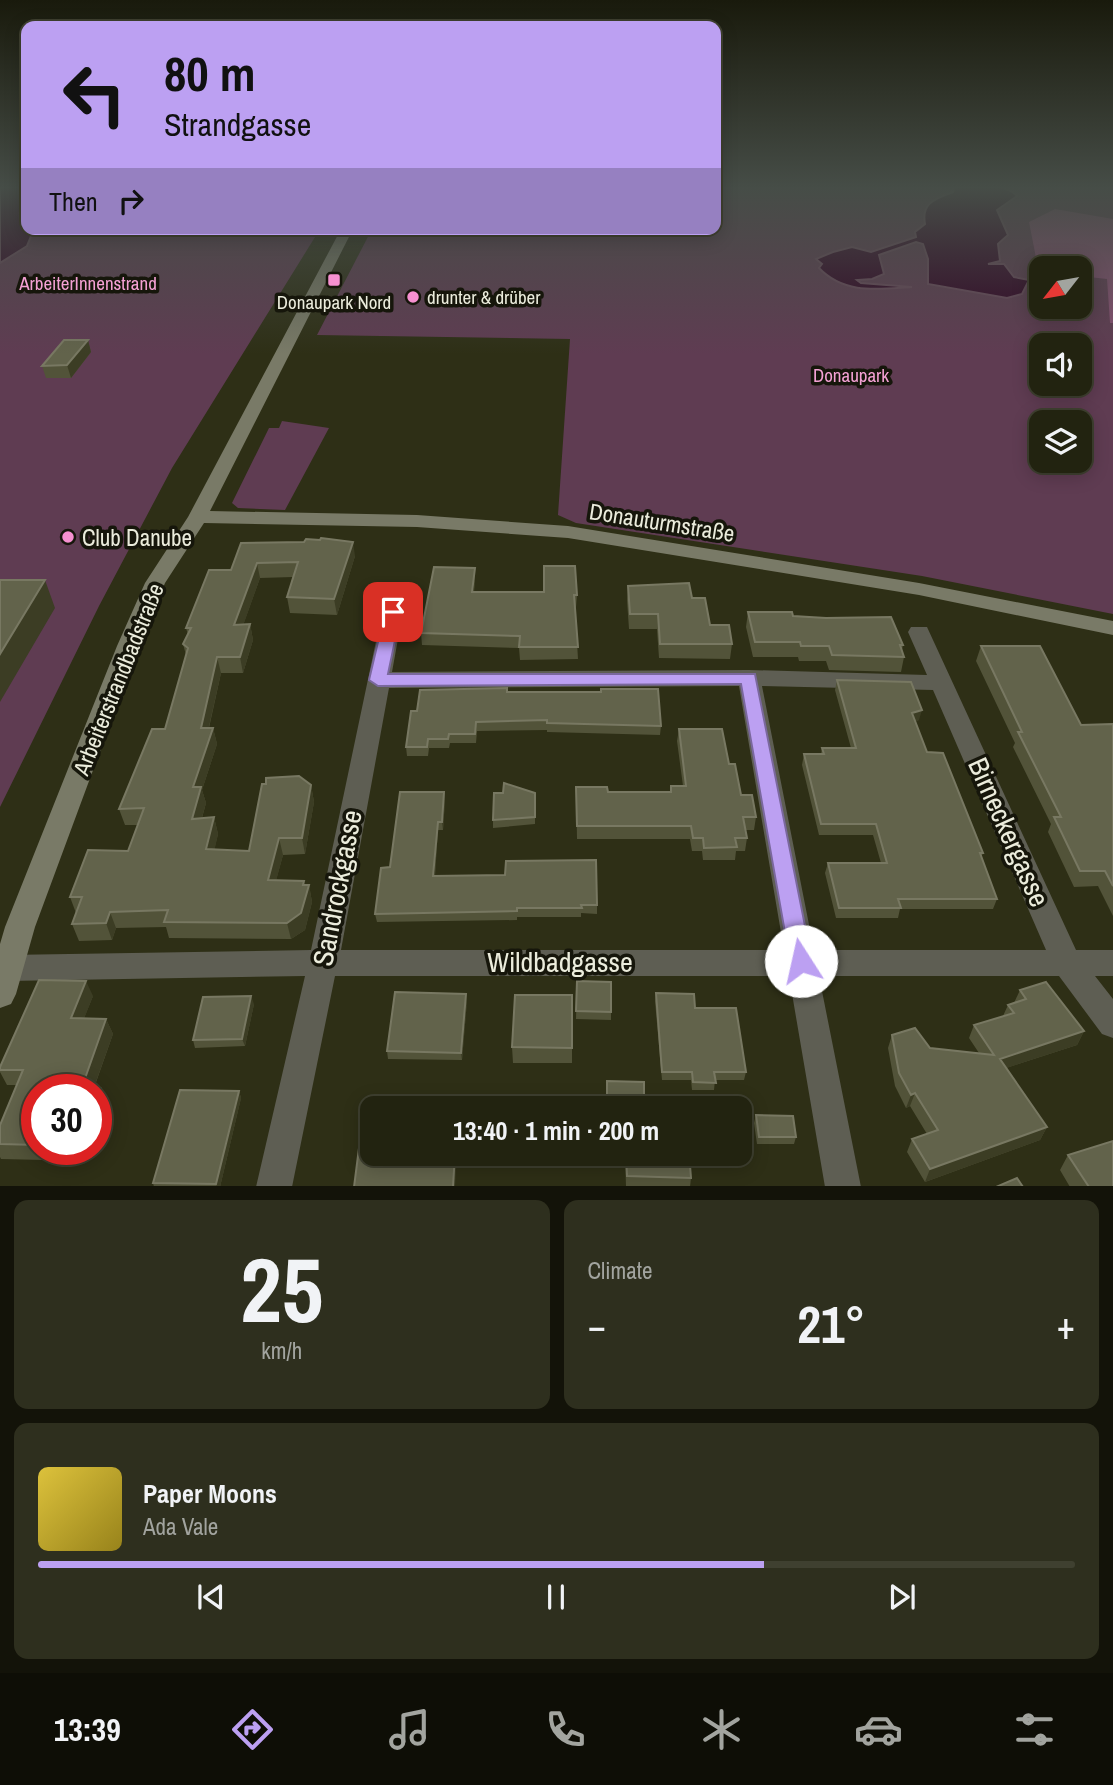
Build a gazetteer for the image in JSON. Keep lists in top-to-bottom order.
{
  "streets": {
    "main road": ["Donauturmstraße", "Arbeiterstrandbadstraße"],
    "street": ["Birneckergasse", "Sandrockgasse", "Wildbadgasse"]
  },
  "crossings": [
    ["Donauturmstraße", "Arbeiterstrandbadstraße"],
    ["Arbeiterstrandbadstraße", "Wildbadgasse"],
    ["Birneckergasse", "Wildbadgasse"],
    ["Sandrockgasse", "Wildbadgasse"]
  ],
  "parks": ["ArbeiterInnenstrand", "Donaupark"],
  "places": {
    "transit": ["Donaupark Nord"],
    "other": ["drunter & drüber", "Club Danube"]
  },
  "north": "bottom left",
  "page": {
    "turn": ["80 m", "Strandgasse"],
    "then": "Then",
    "limit": "30",
    "trip": "13:40 · 1 min · 200 m",
    "tile": [
      ["25", "km/h"],
      "Climate"
    ],
    "heat": ["−", "21°", "+"],
    "song": ["Paper Moons", "Ada Vale"],
    "tabs": "13:39"
  }
}
